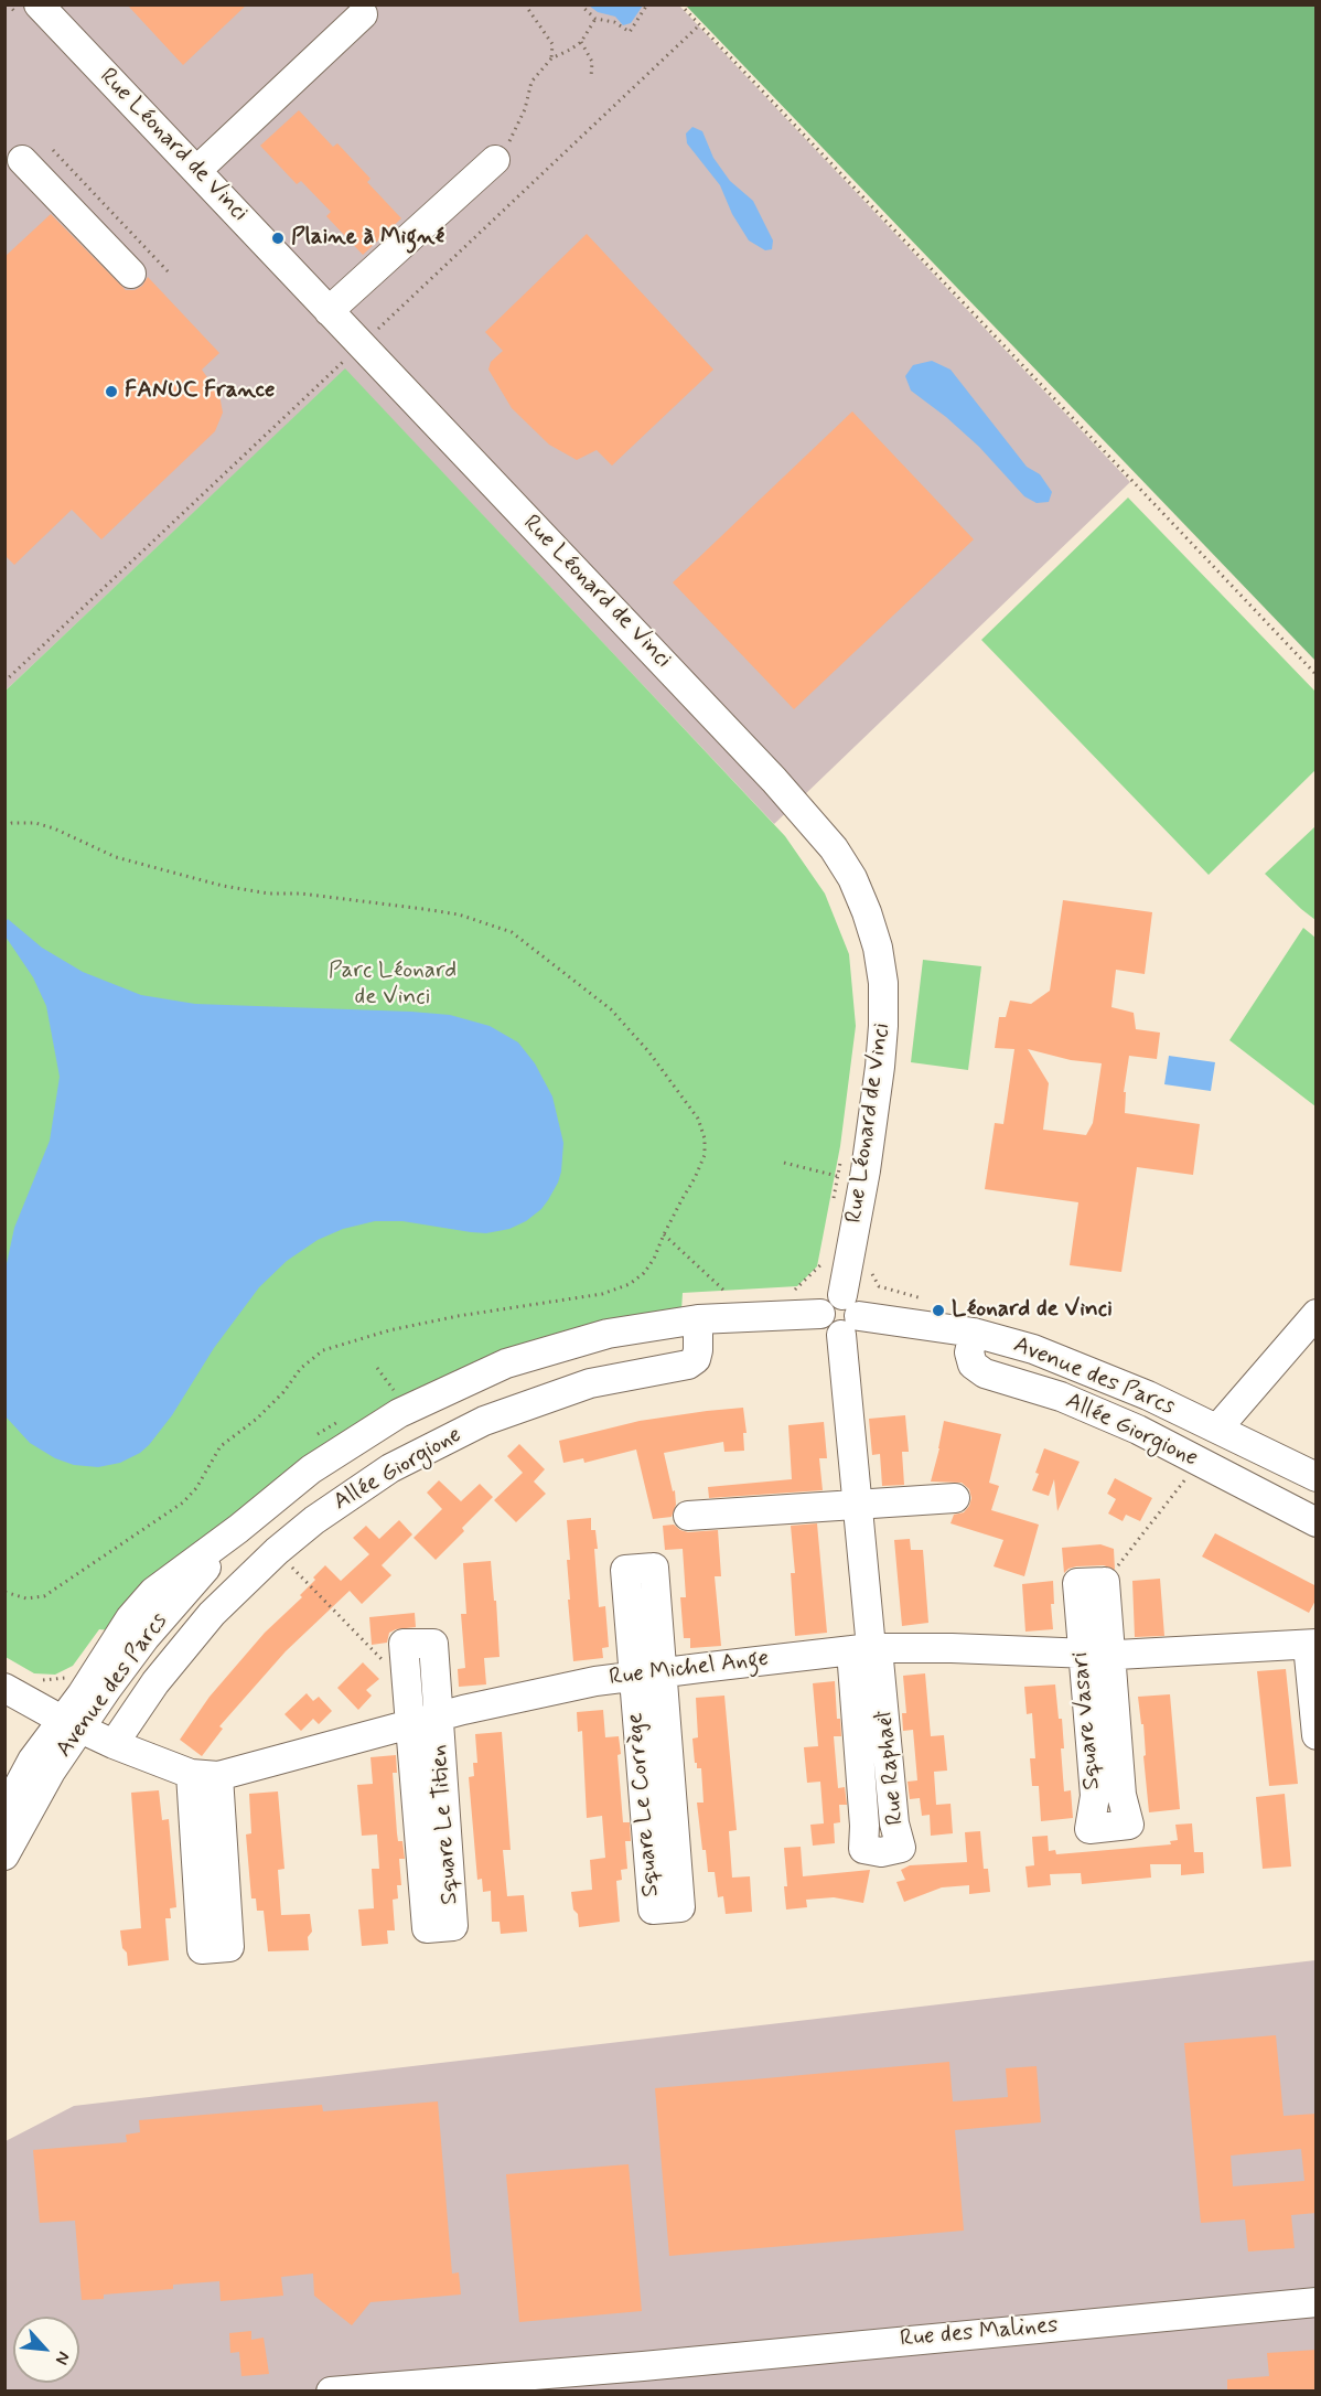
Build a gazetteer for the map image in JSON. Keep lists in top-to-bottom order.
{
  "streets": {
    "street": [
      "Rue Léonard de Vinci",
      "Avenue des Parcs",
      "Allée Giorgione",
      "Rue Michel Ange",
      "Square Vasari",
      "Rue Raphaël",
      "Square Le Corrège",
      "Square Le Titien",
      "Rue des Malines"
    ]
  },
  "crossings": [
    ["Rue Léonard de Vinci", "Avenue des Parcs"],
    ["Rue Léonard de Vinci", "Rue Raphaël"],
    ["Avenue des Parcs", "Allée Giorgione"],
    ["Avenue des Parcs", "Rue Michel Ange"],
    ["Avenue des Parcs", "Rue Raphaël"],
    ["Allée Giorgione", "Rue Michel Ange"],
    ["Rue Michel Ange", "Square Vasari"],
    ["Rue Michel Ange", "Rue Raphaël"],
    ["Rue Michel Ange", "Square Le Corrège"],
    ["Rue Michel Ange", "Square Le Titien"]
  ],
  "parks": ["Parc Léonard de Vinci"],
  "places": ["Plaine à Migné", "FANUC France", "Léonard de Vinci"],
  "north": "bottom right"
}
